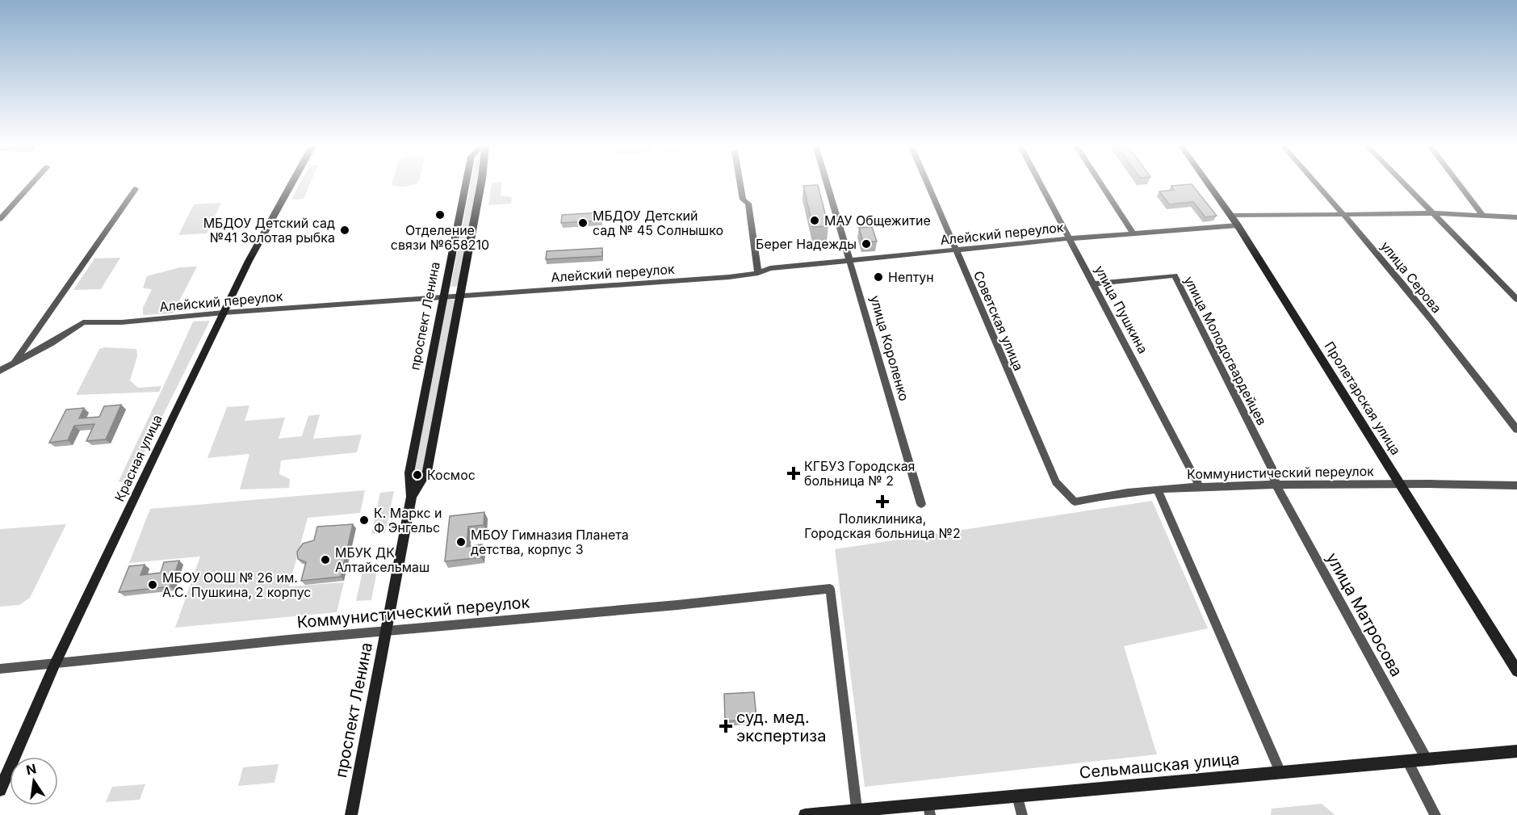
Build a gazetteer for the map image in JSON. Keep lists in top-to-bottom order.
{
  "streets": {
    "main road": [
      "проспект Ленина",
      "Пролетарская улица",
      "Красная улица",
      "Сельмашская улица"
    ],
    "street": [
      "Алейский переулок",
      "улица Серова",
      "улица Пушкина",
      "Советская улица",
      "улица Короленко",
      "улица Молодогвардейцев",
      "Коммунистический переулок",
      "улица Матросова"
    ]
  },
  "crossings": [
    ["Алейский переулок", "улица Пушкина"],
    ["Алейский переулок", "проспект Ленина"],
    ["Алейский переулок", "Советская улица"],
    ["Алейский переулок", "улица Короленко"],
    ["Алейский переулок", "Пролетарская улица"],
    ["Алейский переулок", "Красная улица"],
    ["улица Пушкина", "улица Молодогвардейцев"],
    ["улица Пушкина", "Коммунистический переулок"],
    ["проспект Ленина", "Коммунистический переулок"],
    ["Советская улица", "Коммунистический переулок"],
    ["улица Молодогвардейцев", "Коммунистический переулок"],
    ["улица Молодогвардейцев", "улица Матросова"],
    ["Пролетарская улица", "Коммунистический переулок"],
    ["Красная улица", "Коммунистический переулок"],
    ["Коммунистический переулок", "улица Матросова"],
    ["Коммунистический переулок", "Сельмашская улица"],
    ["улица Матросова", "Сельмашская улица"]
  ],
  "places": {
    "other": [
      "Отделение связи №658210",
      "МАУ Общежитие",
      "МБДОУ Детский сад № 45 Солнышко",
      "МБДОУ Детский сад №41 Золотая рыбка",
      "Берег Надежды",
      "Нептун",
      "Космос",
      "К. Маркс и Ф Энгельс",
      "МБОУ Гимназия Планета детства, корпус 3",
      "МБУК ДК Алтайсельмаш",
      "МБОУ ООШ № 26 им. А.С. Пушкина, 2 корпус"
    ],
    "health": ["КГБУЗ Городская больница № 2", "Поликлиника, Городская больница №2", "суд. мед. экспертиза"]
  },
  "north": "top"
}
